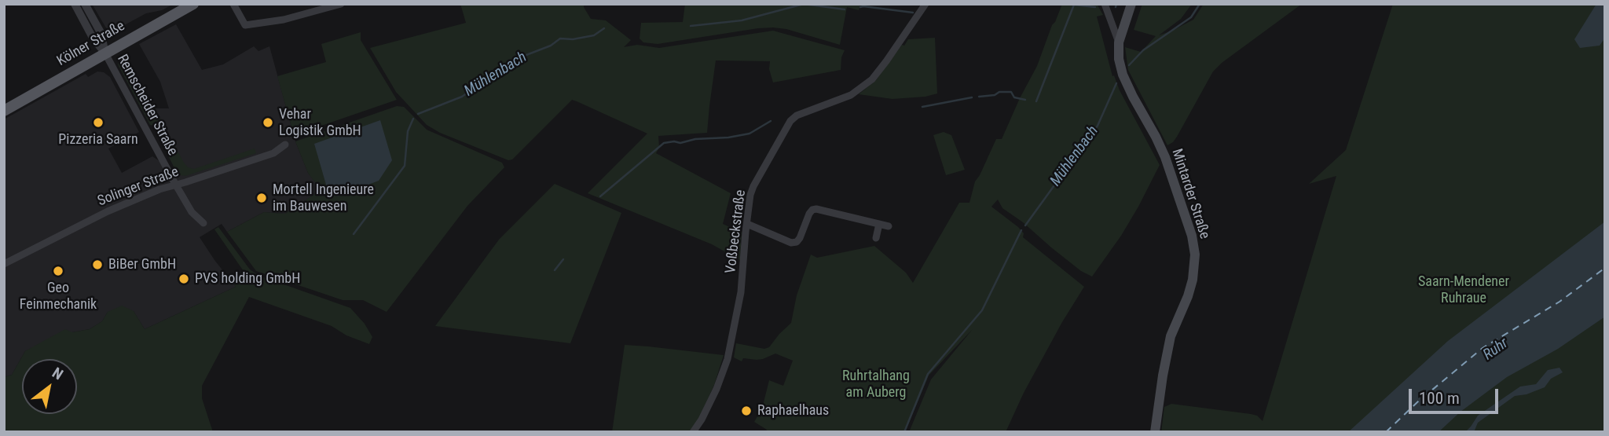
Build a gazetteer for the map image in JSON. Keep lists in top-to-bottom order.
{
  "streets": {
    "main road": ["Kölner Straße", "Mintarder Straße"],
    "street": ["Remscheider Straße", "Solinger Straße", "Voßbeckstraße"]
  },
  "crossings": [
    ["Kölner Straße", "Remscheider Straße"],
    ["Remscheider Straße", "Solinger Straße"]
  ],
  "water": ["Mühlenbach", "Ruhr"],
  "parks": ["Saarn-Mendener Ruhraue", "Ruhrtalhang am Auberg"],
  "places": [
    "Pizzeria Saarn",
    "Vehar Logistik GmbH",
    "Mortell Ingenieure im Bauwesen",
    "BiBer GmbH",
    "Geo Feinmechanik",
    "PVS holding GmbH",
    "Raphaelhaus"
  ],
  "scale_bar": "100 m",
  "north": "top right"
}
